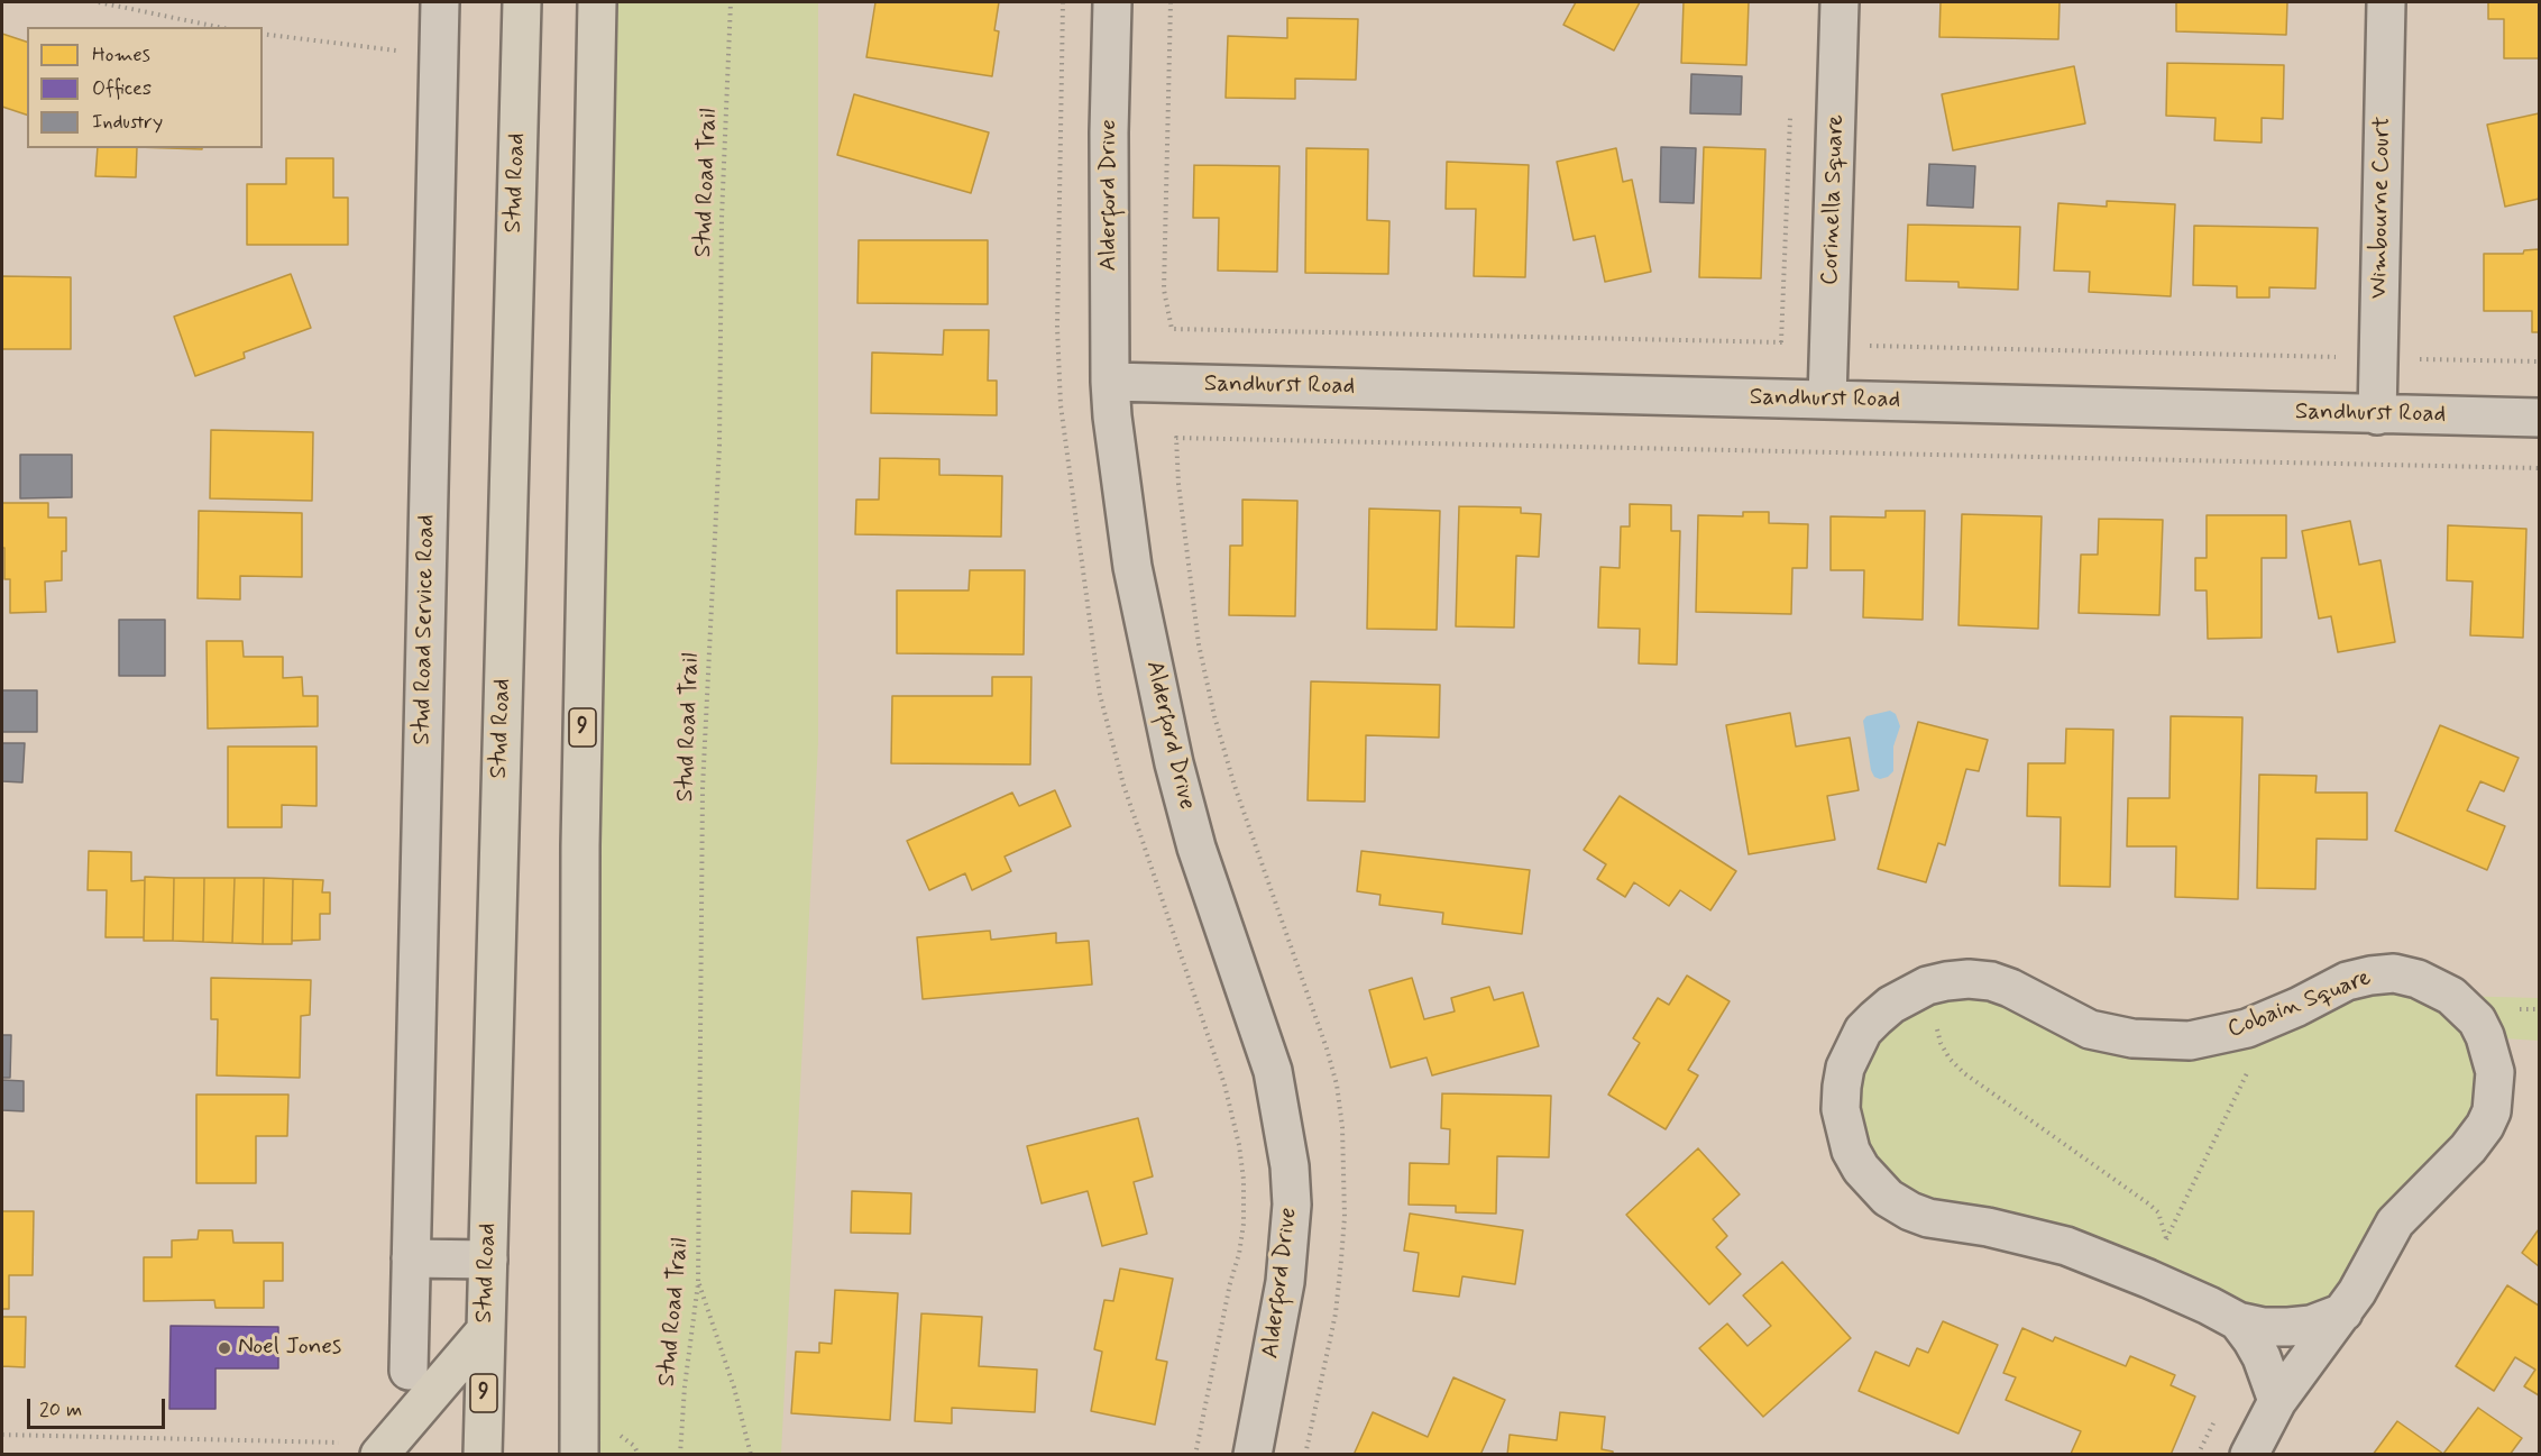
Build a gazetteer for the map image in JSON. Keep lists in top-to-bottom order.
{
  "streets": {
    "main road": ["Stud Road", "9"],
    "street": [
      "Alderford Drive",
      "Corinella Square",
      "Wimbourne Court",
      "Sandhurst Road",
      "Stud Road Service Road",
      "Cobain Square"
    ],
    "path": ["Stud Road Trail"]
  },
  "crossings": [
    ["Alderford Drive", "Sandhurst Road"],
    ["Corinella Square", "Sandhurst Road"],
    ["Wimbourne Court", "Sandhurst Road"]
  ],
  "places": ["Noel Jones"],
  "legend": ["Homes", "Offices", "Industry"],
  "scale_bar": "20 m"
}
